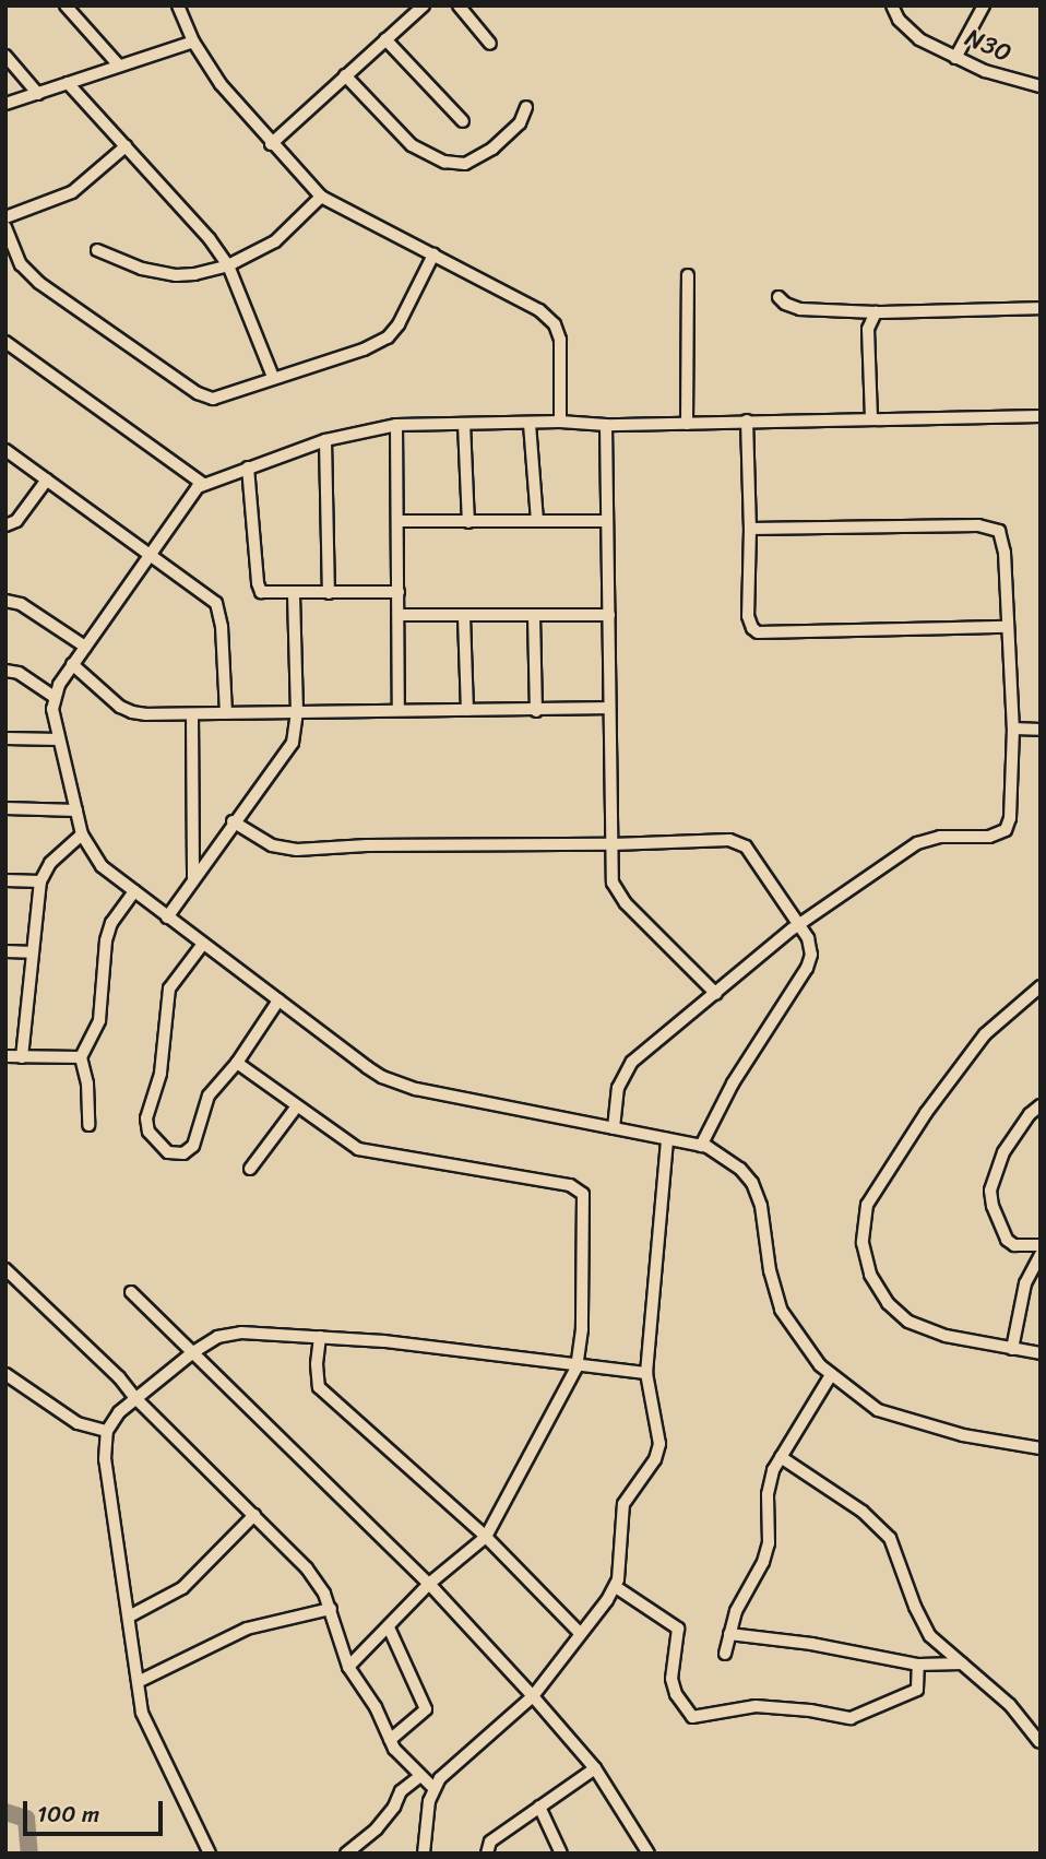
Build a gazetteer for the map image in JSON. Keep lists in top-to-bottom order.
{
  "streets": {
    "street": ["N30"]
  },
  "scale_bar": "100 m"
}
